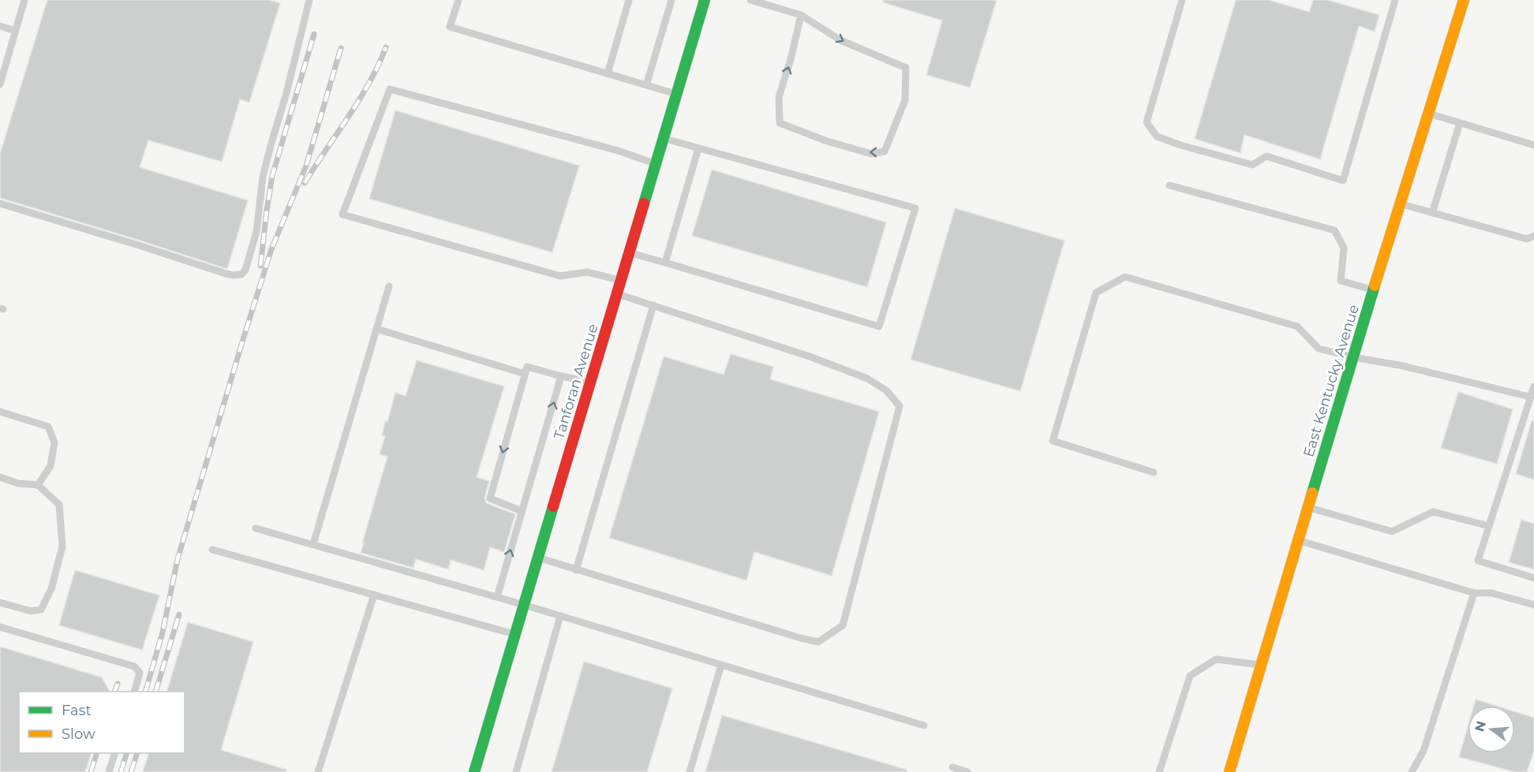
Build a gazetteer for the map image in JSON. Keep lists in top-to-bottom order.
{
  "streets": {
    "street": ["East Kentucky Avenue", "Tanforan Avenue"]
  },
  "legend": ["Fast", "Slow"],
  "north": "left"
}
